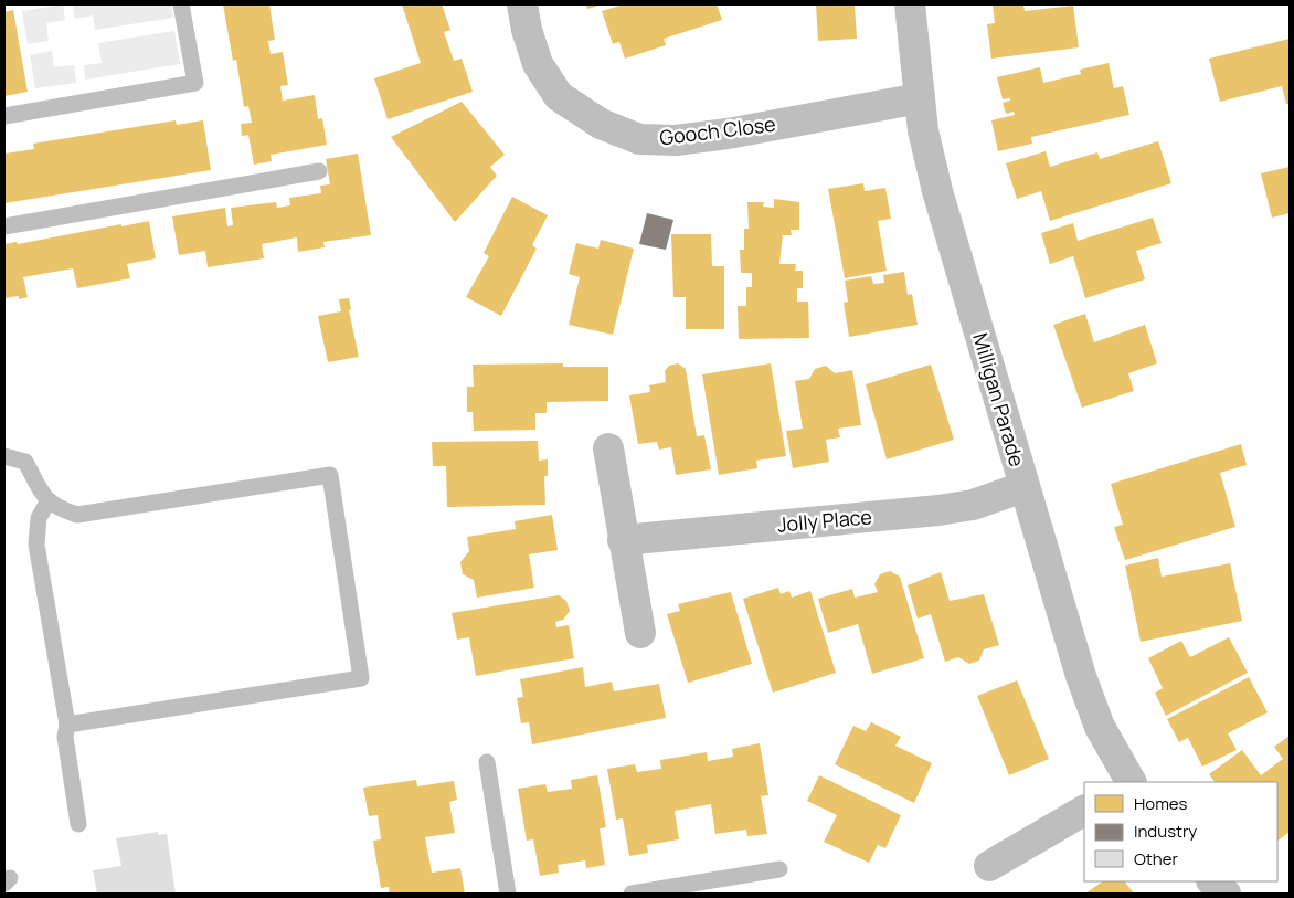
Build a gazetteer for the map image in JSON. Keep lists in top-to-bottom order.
{
  "streets": {
    "street": ["Gooch Close", "Milligan Parade", "Jolly Place"]
  },
  "crossings": [
    ["Gooch Close", "Milligan Parade"],
    ["Milligan Parade", "Jolly Place"]
  ],
  "legend": ["Homes", "Industry", "Other"]
}
